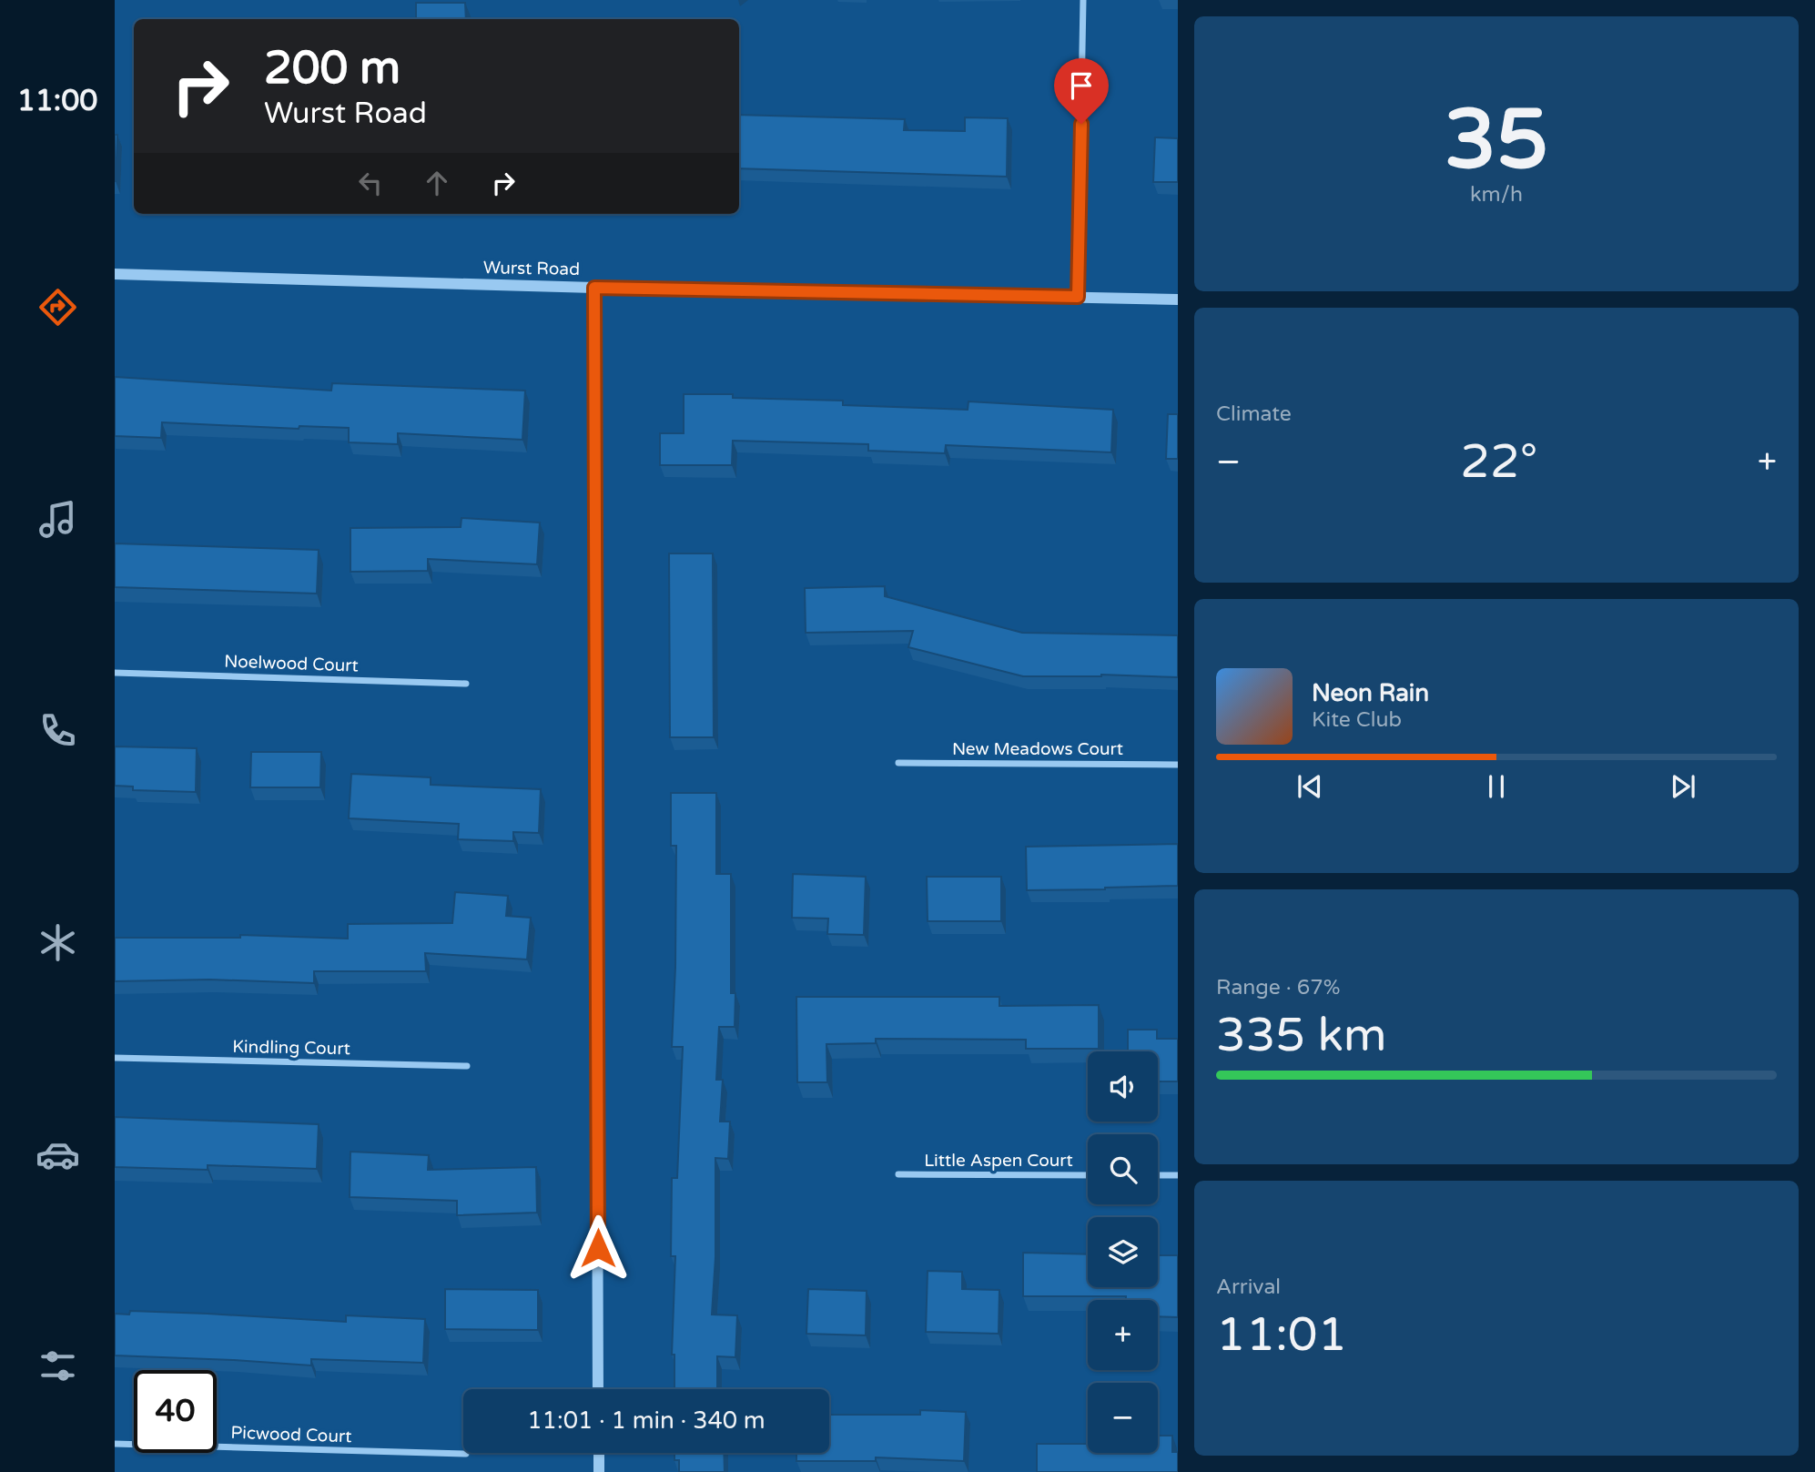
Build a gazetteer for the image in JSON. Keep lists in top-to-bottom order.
{
  "streets": {
    "street": [
      "Wurst Road",
      "Noelwood Court",
      "New Meadows Court",
      "Kindling Court",
      "Little Aspen Court",
      "Picwood Court"
    ]
  },
  "page": {
    "tabs": "11:00",
    "tile": [
      ["35", "km/h"],
      "Climate",
      ["Range · 67%", "335 km"],
      ["Arrival", "11:01"]
    ],
    "turn": ["200 m", "Wurst Road"],
    "heat": ["−", "22°", "+"],
    "song": ["Neon Rain", "Kite Club"],
    "map_buttons": ["+", "−"],
    "limit": "40",
    "trip": "11:01 · 1 min · 340 m"
  }
}
